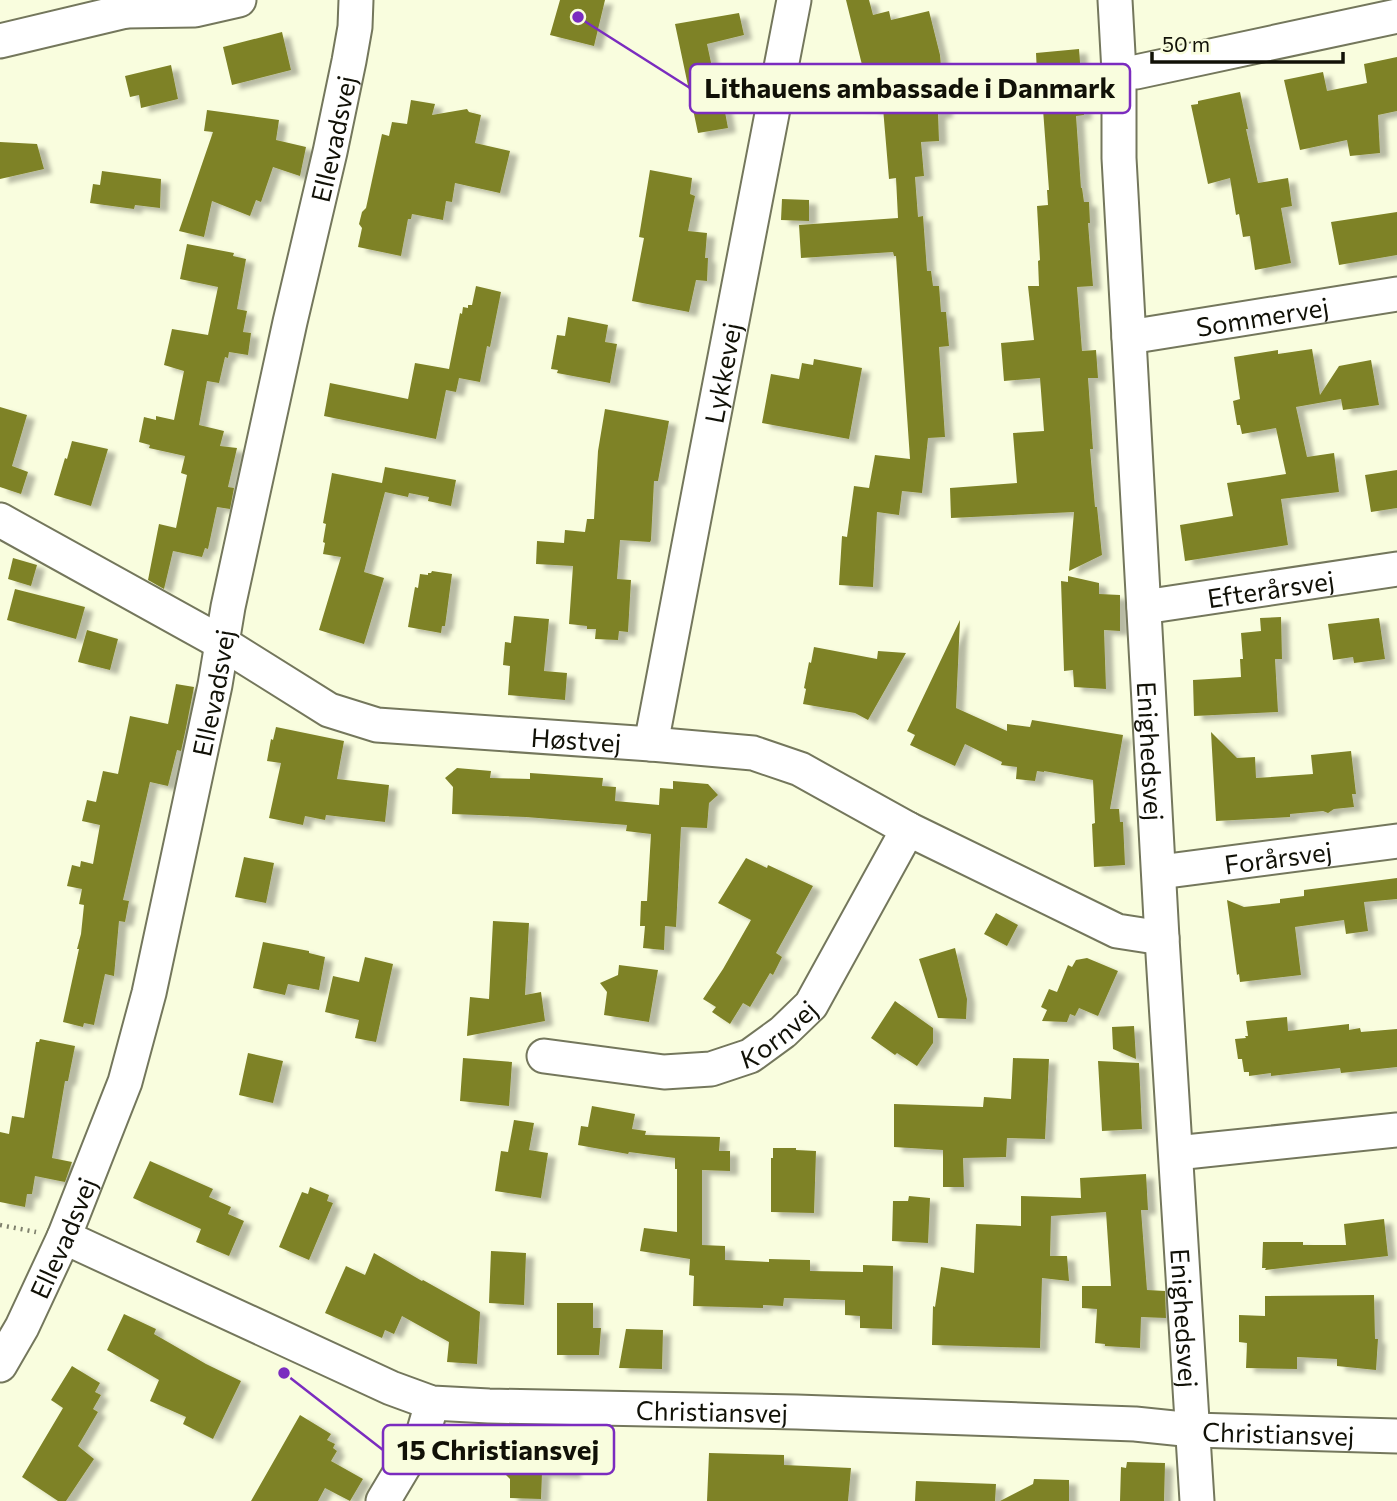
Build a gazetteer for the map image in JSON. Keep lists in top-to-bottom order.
{
  "streets": {
    "street": [
      "Ellevadsvej",
      "Sommervej",
      "Lykkevej",
      "Efterårsvej",
      "Høstvej",
      "Enighedsvej",
      "Forårsvej",
      "Kornvej",
      "Christiansvej"
    ]
  },
  "crossings": [
    ["Ellevadsvej", "Høstvej"],
    ["Ellevadsvej", "Christiansvej"],
    ["Sommervej", "Enighedsvej"],
    ["Lykkevej", "Høstvej"],
    ["Efterårsvej", "Enighedsvej"],
    ["Høstvej", "Enighedsvej"],
    ["Høstvej", "Kornvej"],
    ["Enighedsvej", "Forårsvej"],
    ["Enighedsvej", "Christiansvej"]
  ],
  "places": ["Lithauens ambassade i Danmark", "15 Christiansvej"],
  "scale_bar": "50 m"
}
